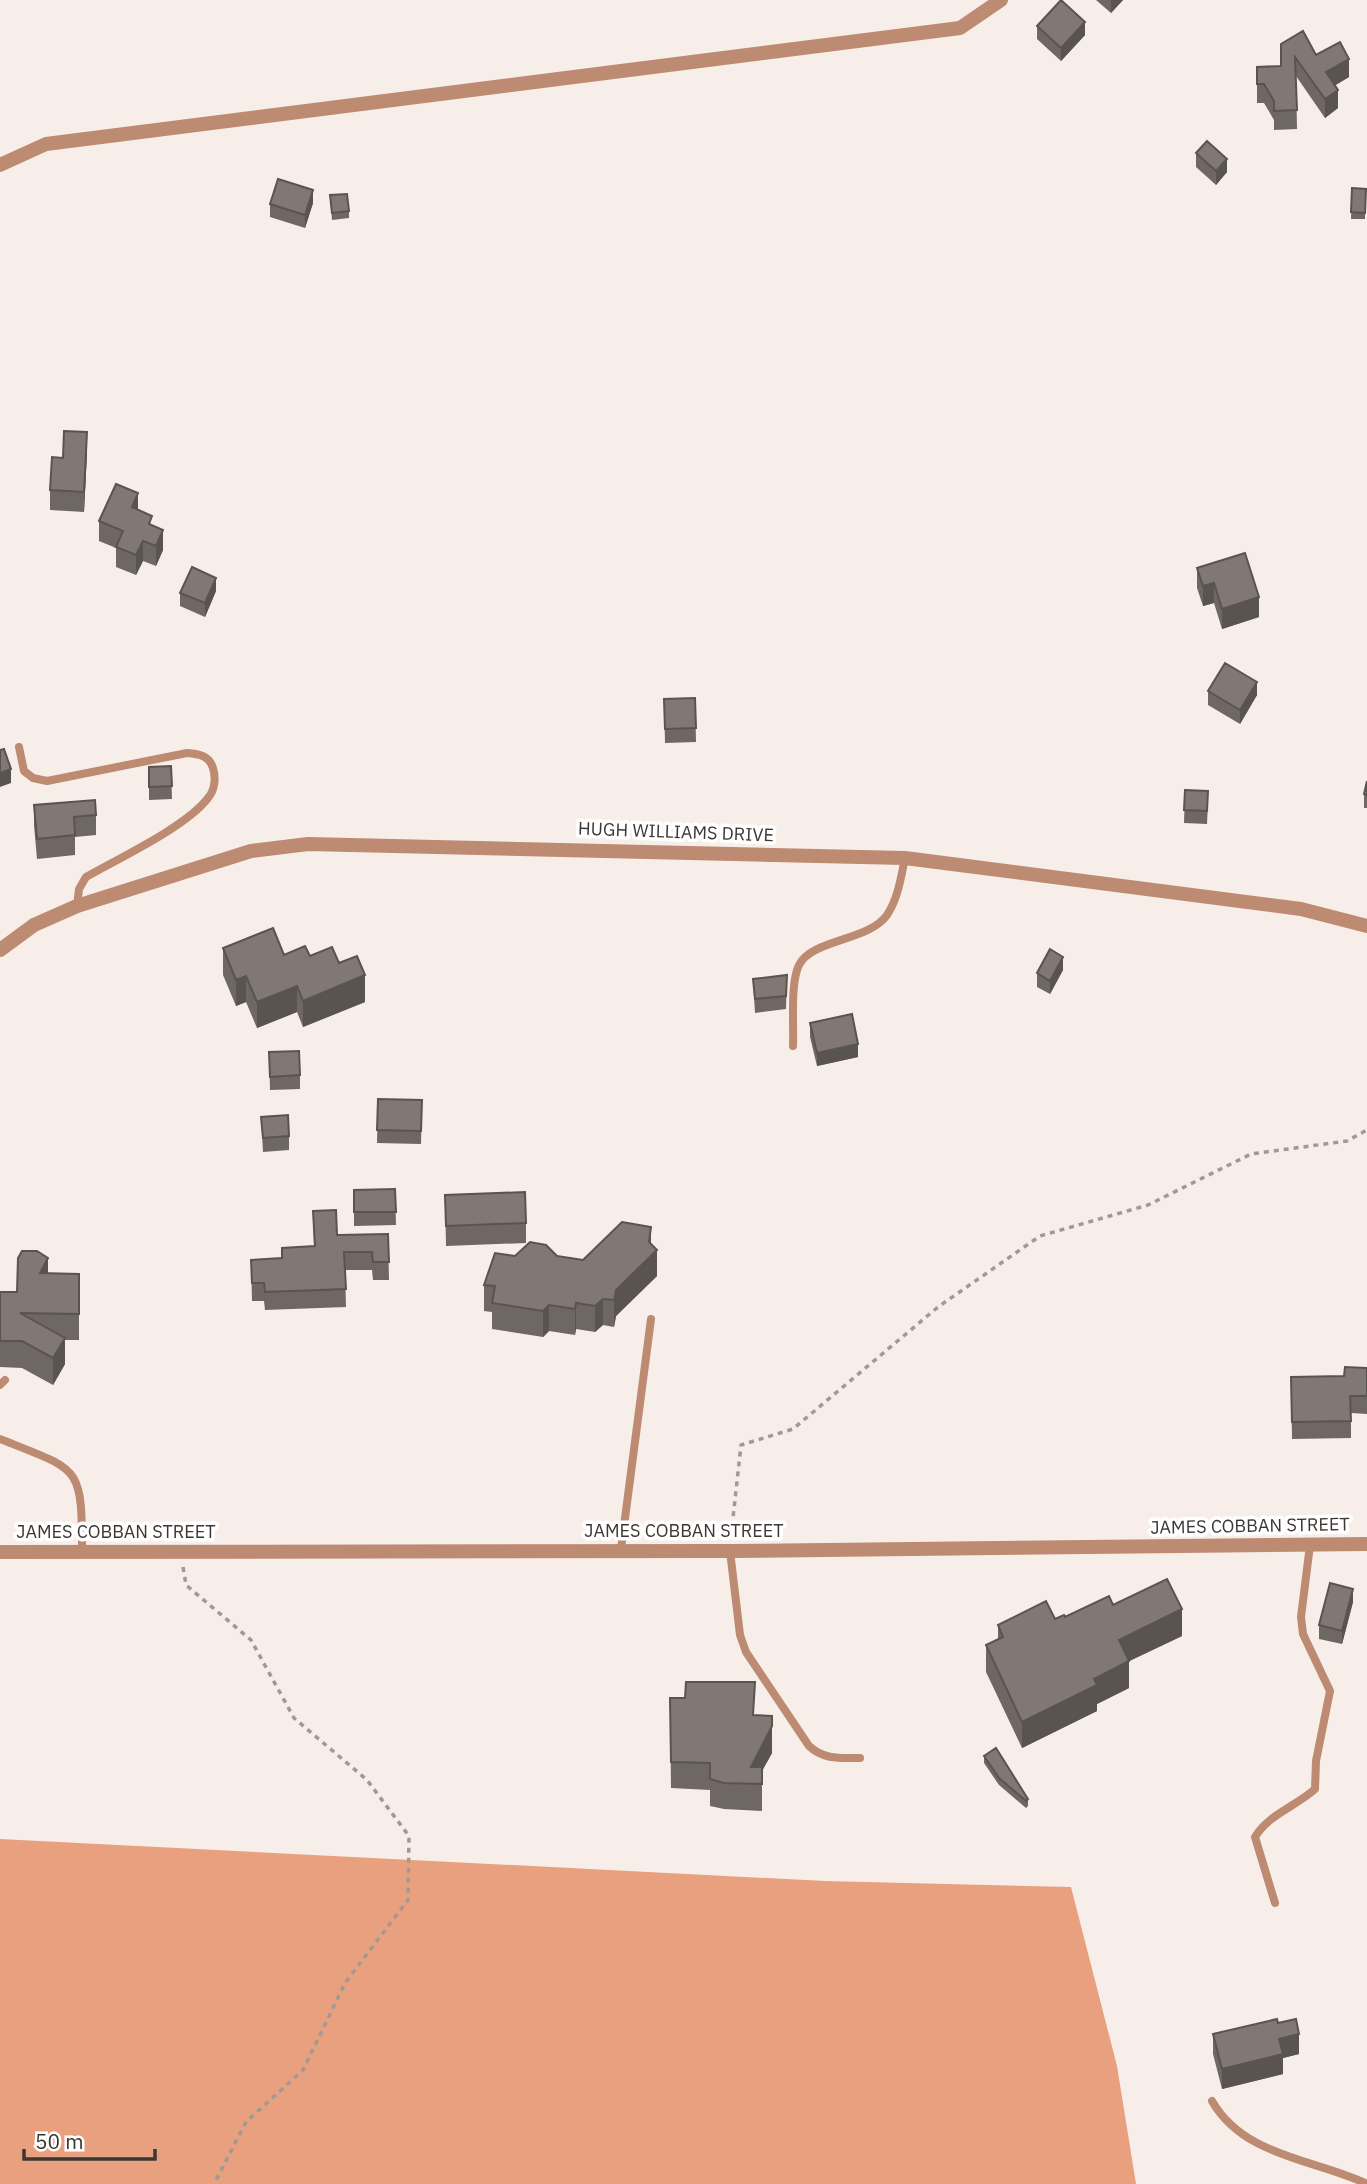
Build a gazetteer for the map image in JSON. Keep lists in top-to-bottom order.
{
  "streets": {
    "street": ["HUGH WILLIAMS DRIVE", "JAMES COBBAN STREET"]
  },
  "scale_bar": "50 m"
}
